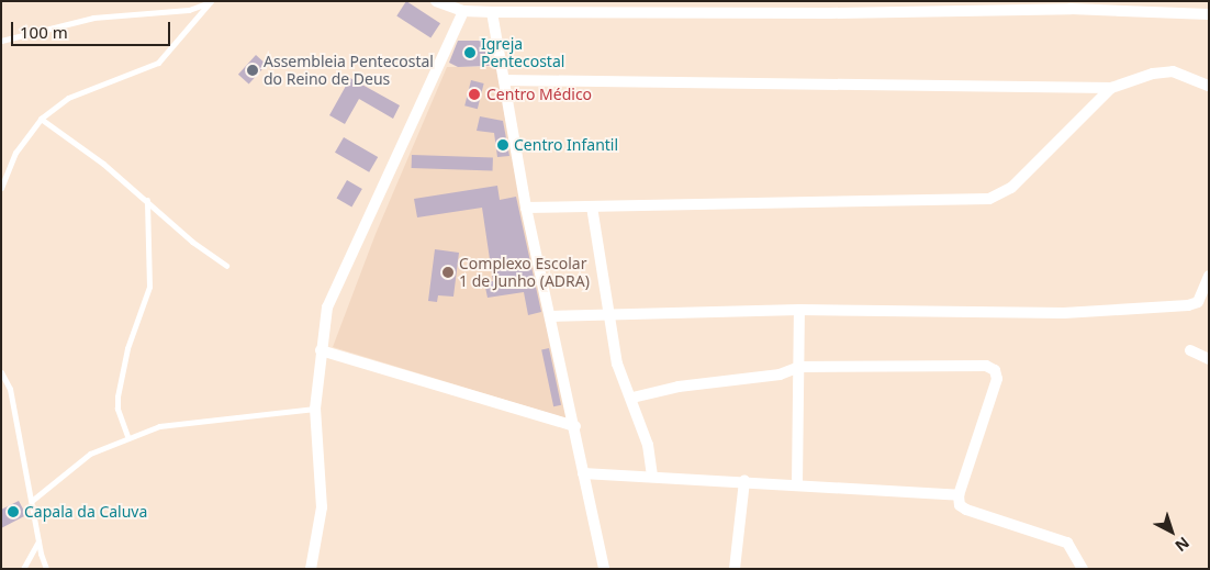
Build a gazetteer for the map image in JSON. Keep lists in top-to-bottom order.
{
  "places": [
    "Igreja Pentecostal",
    "Assembleia Pentecostal do Reino de Deus",
    "Centro Médico",
    "Centro Infantil",
    "Complexo Escolar 1 de Junho (ADRA)",
    "Capala da Caluva"
  ],
  "scale_bar": "100 m",
  "north": "bottom right"
}
